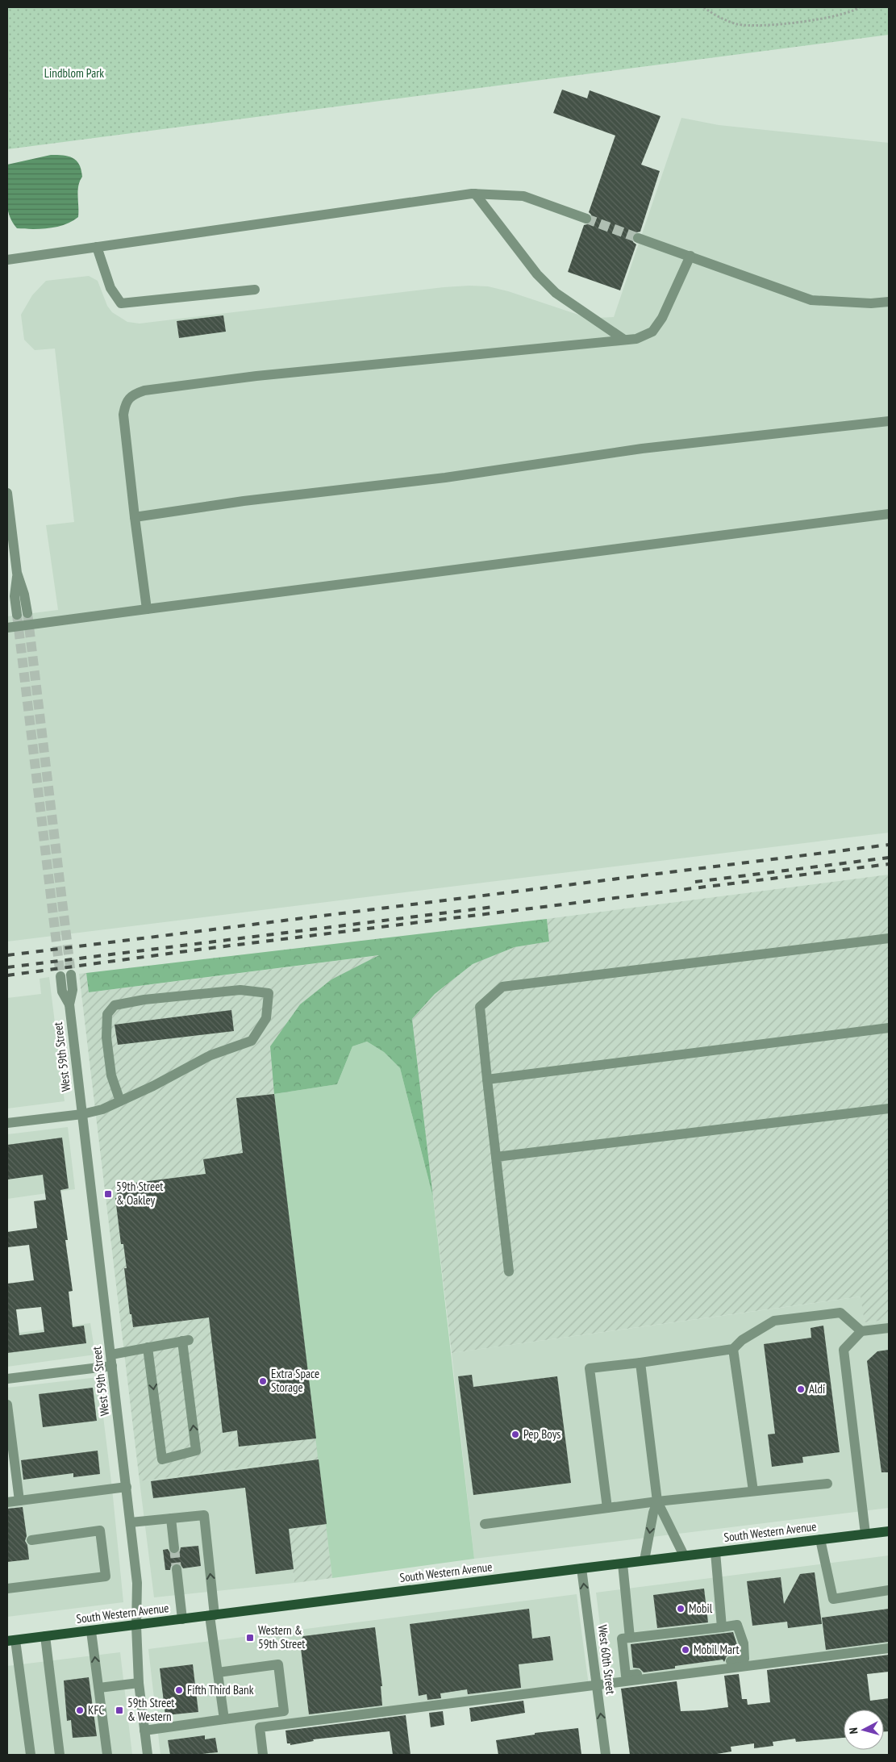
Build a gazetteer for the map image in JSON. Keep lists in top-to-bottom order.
{
  "streets": {
    "main road": ["South Western Avenue"],
    "street": ["West 59th Street", "West 60th Street"]
  },
  "crossings": [
    ["West 59th Street", "South Western Avenue"],
    ["South Western Avenue", "West 60th Street"]
  ],
  "parks": ["Lindblom Park"],
  "places": {
    "transit": ["59th Street & Oakley", "Western & 59th Street", "59th Street & Western"],
    "other": [
      "Extra Space Storage",
      "Aldi",
      "Pep Boys",
      "Mobil",
      "Mobil Mart",
      "Fifth Third Bank",
      "KFC"
    ]
  },
  "north": "left"
}
